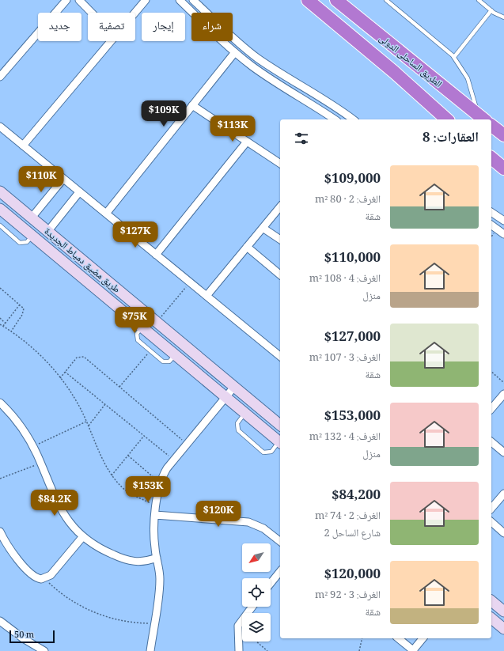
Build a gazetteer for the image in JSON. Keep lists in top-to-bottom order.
{
  "streets": {
    "highway": ["الطريق الساحلى الدولى"],
    "street": ["طريق مضيق دمياط الجديدة"]
  },
  "scale_bar": "50 m",
  "north": "bottom left",
  "page": {
    "chip": [
      "شراء",
      "إيجار",
      "تصفية",
      "جديد"
    ],
    "price": [
      "$109K",
      "$113K",
      "$110K",
      "$127K",
      "$75K",
      "$153K",
      "$84.2K",
      "$120K"
    ],
    "heading": "العقارات: 8",
    "list": [
      {
        "name": "$109,000",
        "note": "الغرف: 2 · 80 m² · شقة"
      },
      {
        "name": "$110,000",
        "note": "الغرف: 4 · 108 m² · منزل"
      },
      {
        "name": "$127,000",
        "note": "الغرف: 3 · 107 m² · شقة"
      },
      {
        "name": "$153,000",
        "note": "الغرف: 4 · 132 m² · منزل"
      },
      {
        "name": "$84,200",
        "note": "الغرف: 2 · 74 m² · شارع الساحل 2"
      },
      {
        "name": "$120,000",
        "note": "الغرف: 3 · 92 m² · شقة"
      }
    ],
    "scale": "50 m"
  }
}
